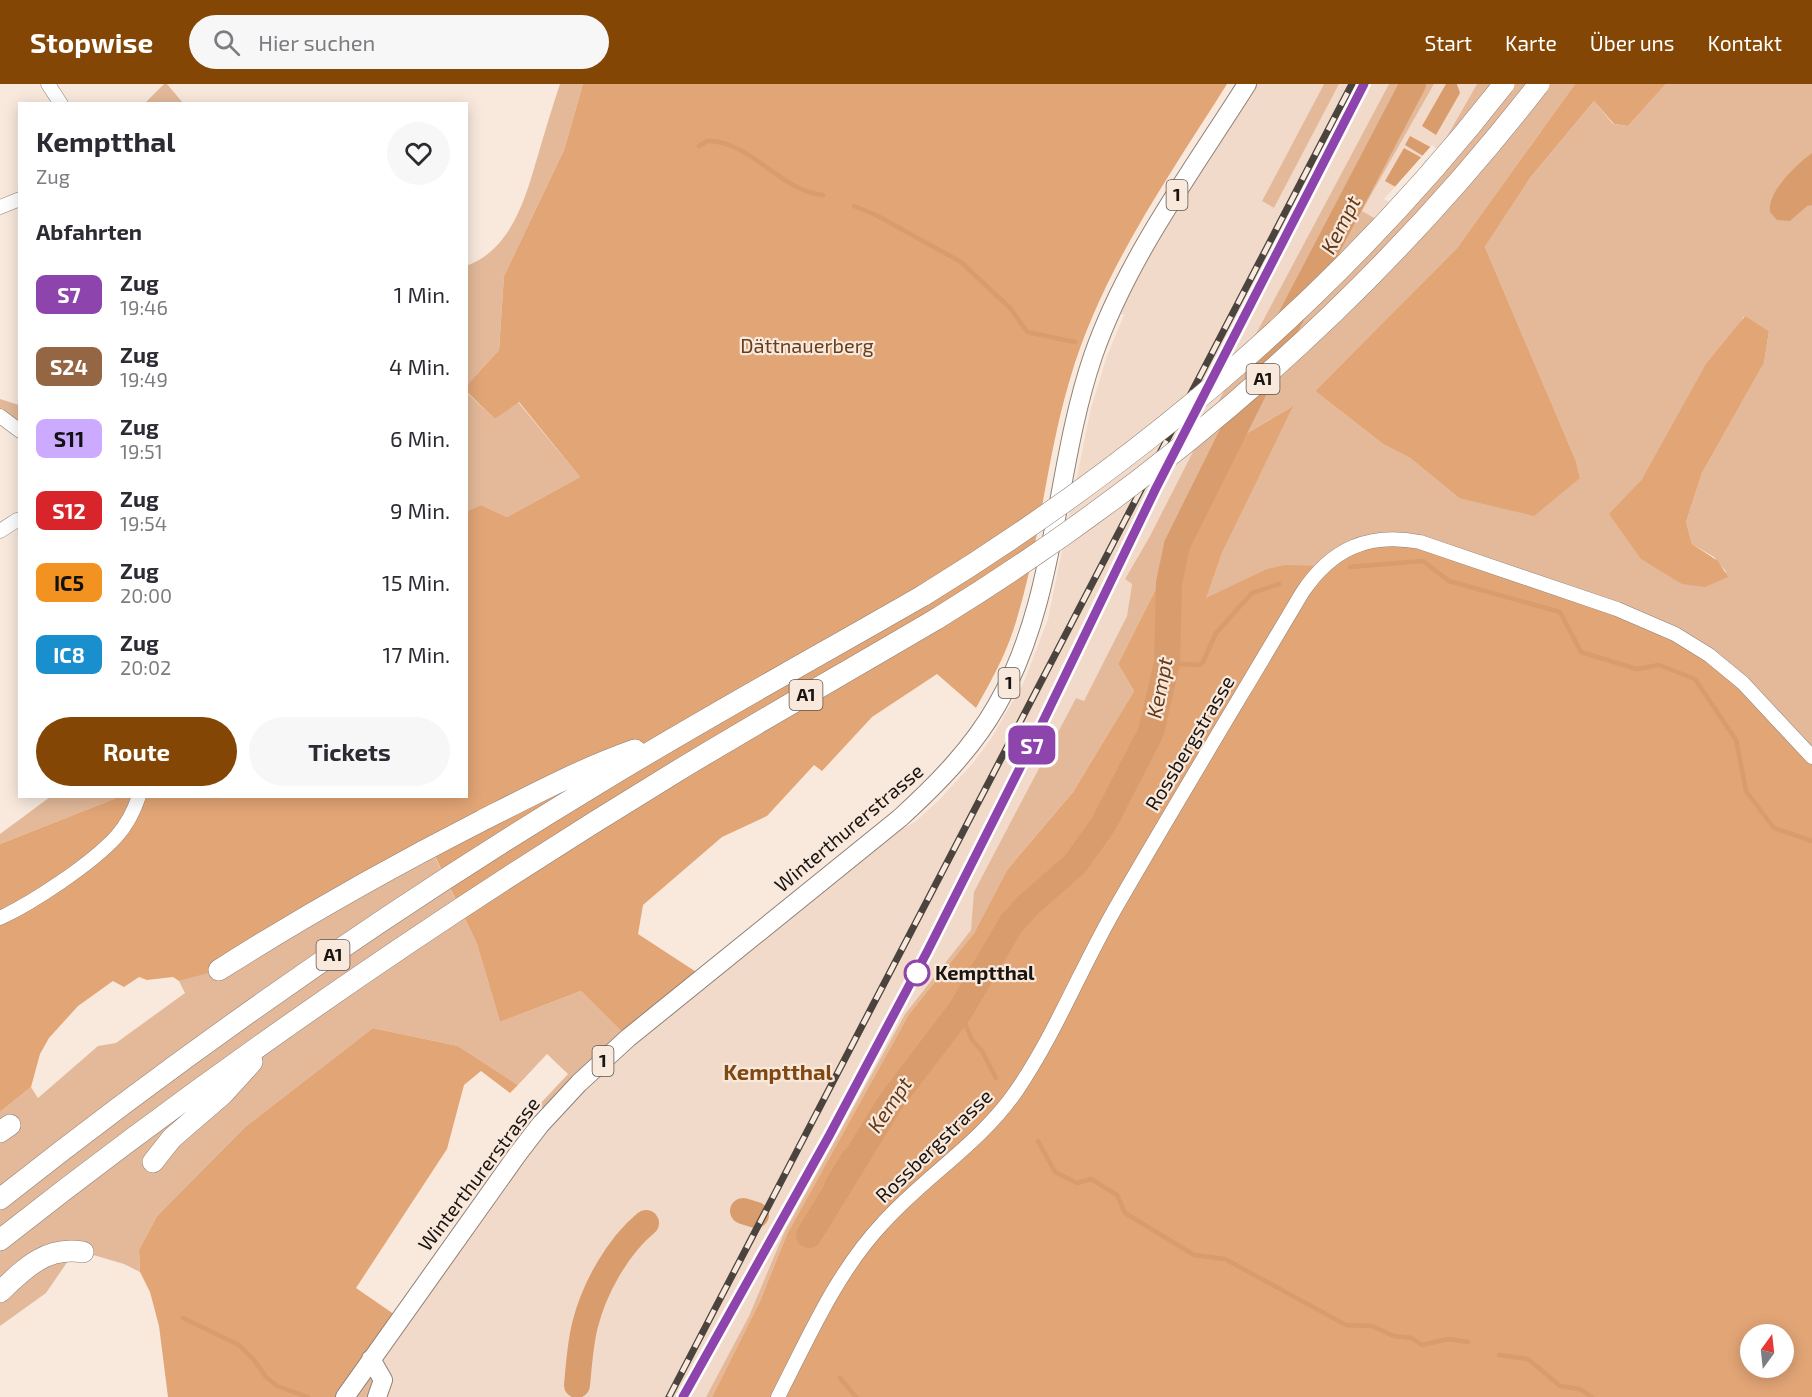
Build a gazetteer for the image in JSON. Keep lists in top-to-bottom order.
{
  "streets": {
    "highway": ["A1"],
    "main road": ["1", "Winterthurerstrasse"],
    "street": ["Rossbergstrasse"]
  },
  "districts": ["Kemptthal"],
  "water": ["Kempt"],
  "parks": ["Dättnauerberg"],
  "places": ["Kemptthal"],
  "north": "top",
  "page": {
    "header": "Stopwise",
    "search": "Hier suchen",
    "nav": [
      "Start",
      "Karte",
      "Über uns",
      "Kontakt"
    ],
    "on_map": "S7",
    "heading": [
      ["Kemptthal", "Zug"],
      "Abfahrten"
    ],
    "list": [
      {
        "mark": "S7",
        "name": "Zug",
        "note": "19:46",
        "value": "1 Min."
      },
      {
        "mark": "S24",
        "name": "Zug",
        "note": "19:49",
        "value": "4 Min."
      },
      {
        "mark": "S11",
        "name": "Zug",
        "note": "19:51",
        "value": "6 Min."
      },
      {
        "mark": "S12",
        "name": "Zug",
        "note": "19:54",
        "value": "9 Min."
      },
      {
        "mark": "IC5",
        "name": "Zug",
        "note": "20:00",
        "value": "15 Min."
      },
      {
        "mark": "IC8",
        "name": "Zug",
        "note": "20:02",
        "value": "17 Min."
      }
    ],
    "buttons": ["Route", "Tickets"]
  }
}
